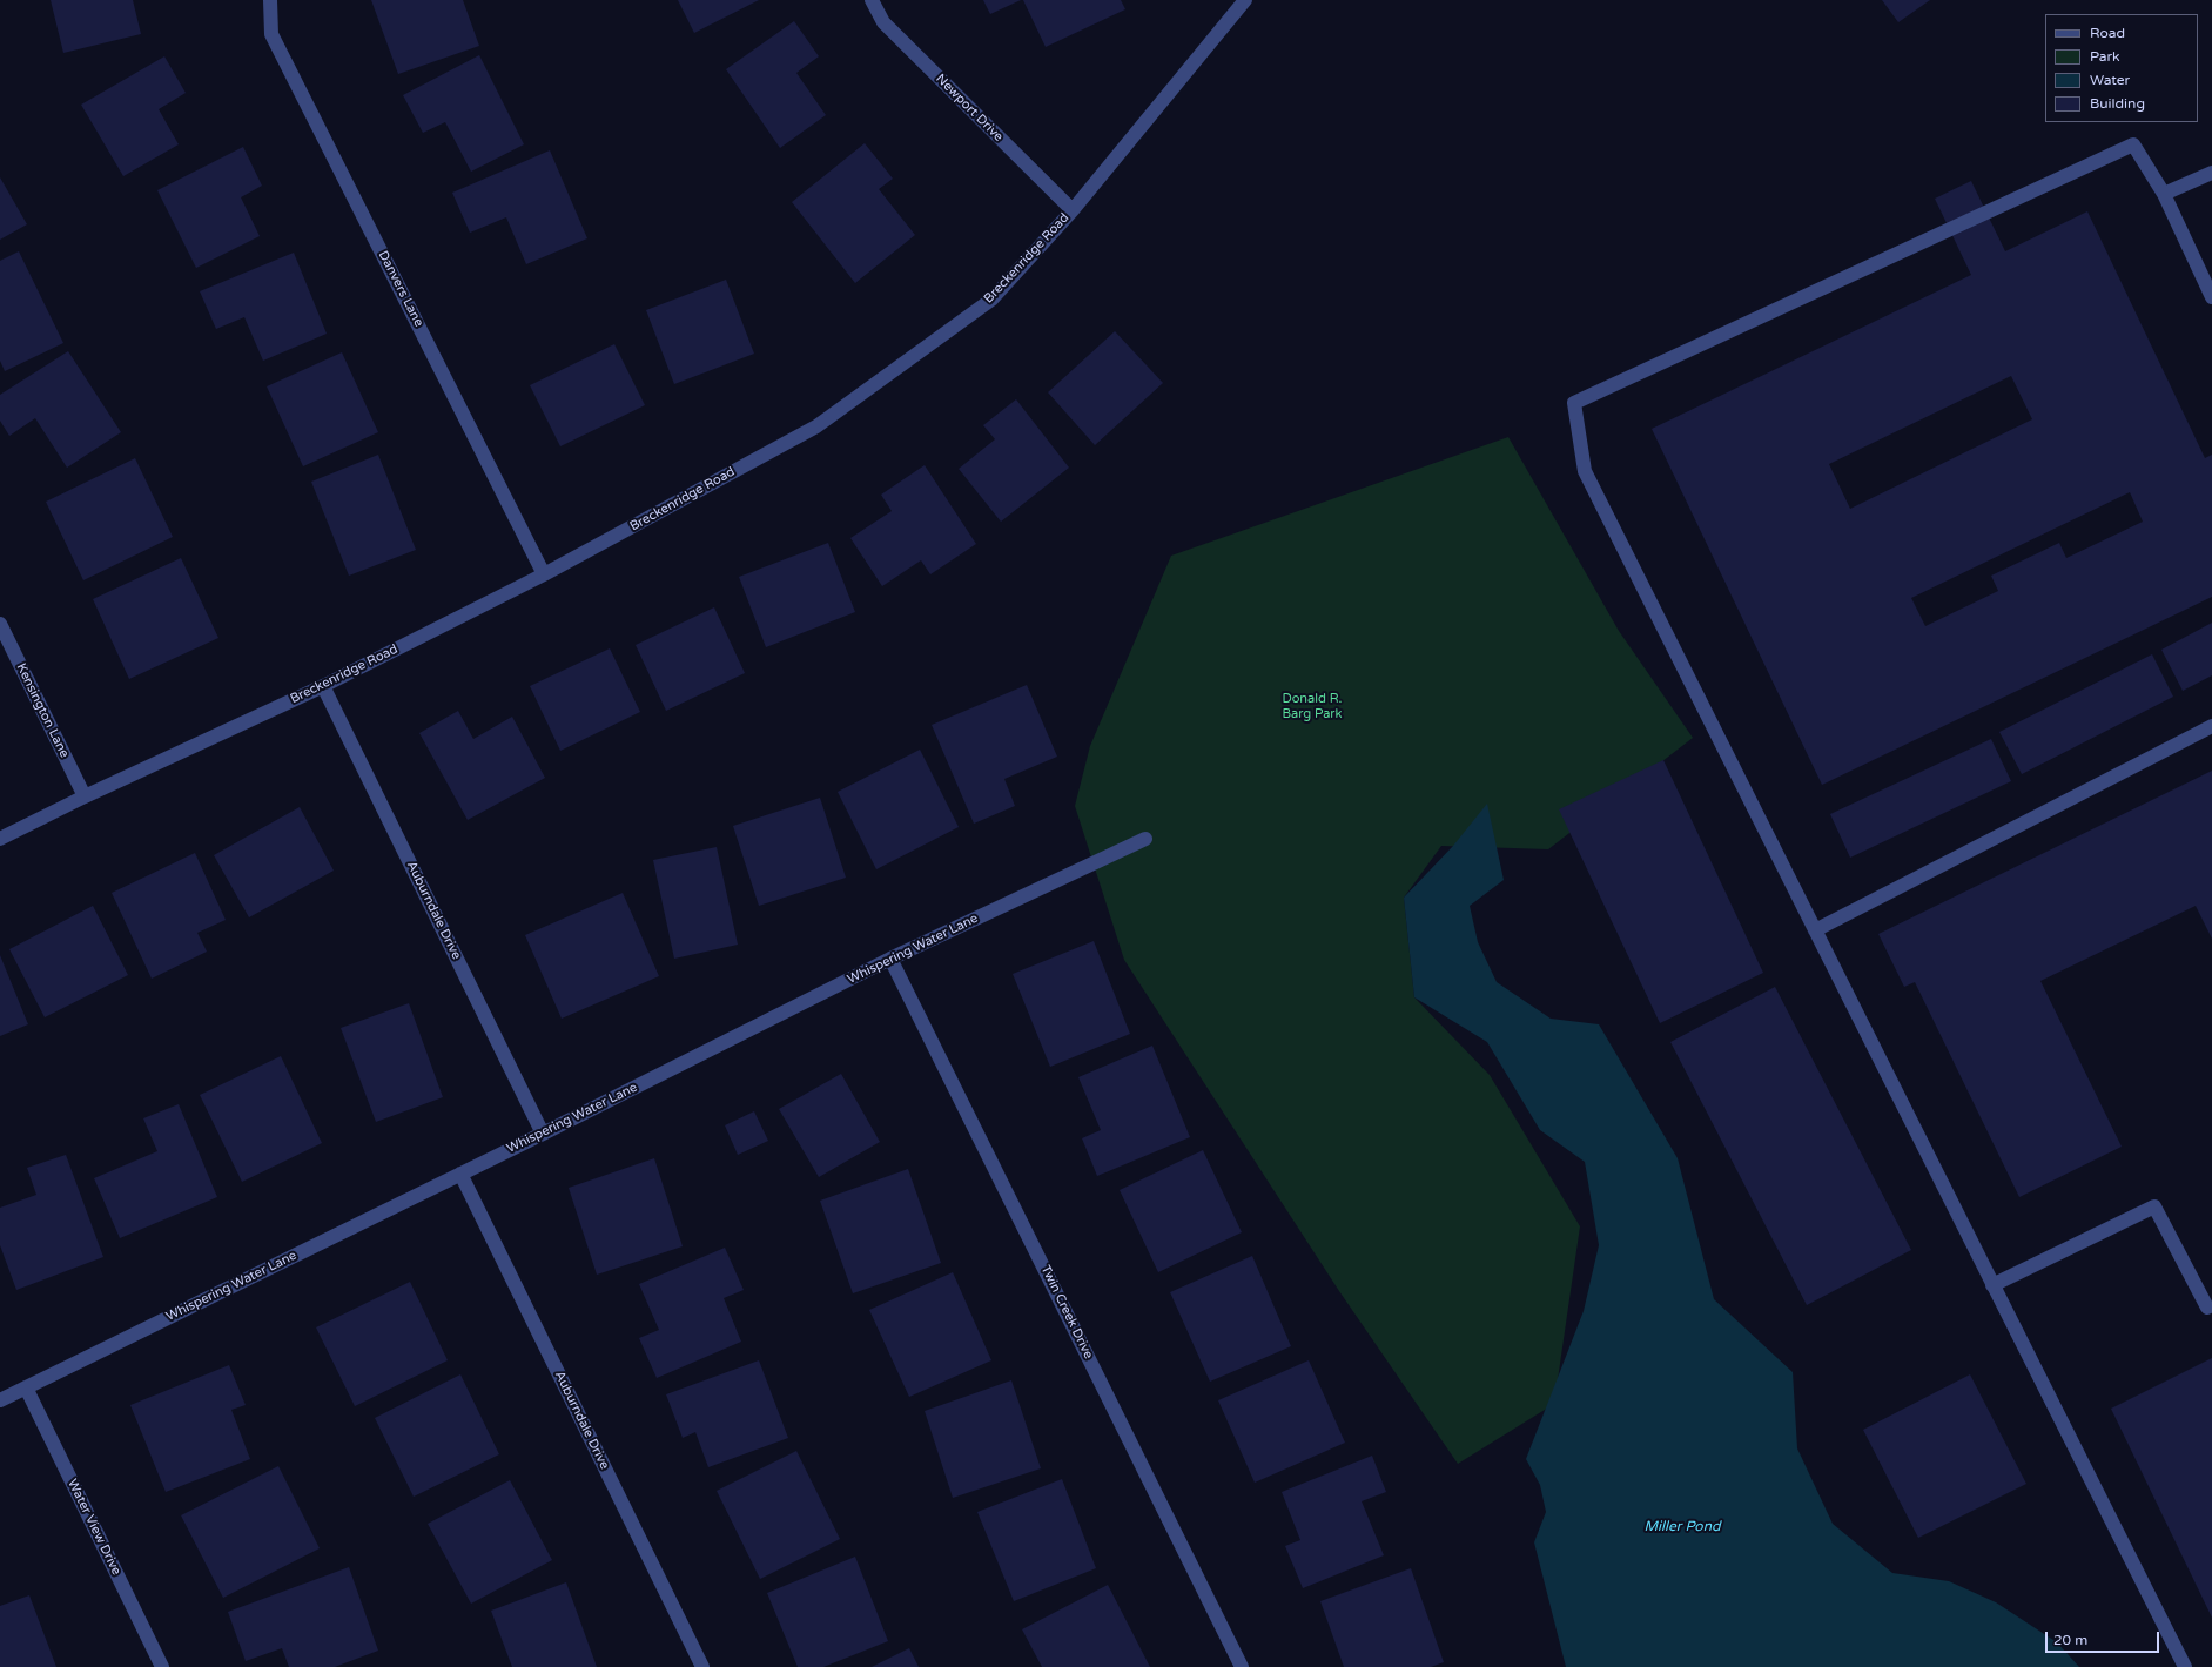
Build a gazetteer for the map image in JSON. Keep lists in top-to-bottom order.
{
  "streets": {
    "street": [
      "Newport Drive",
      "Breckenridge Road",
      "Danvers Lane",
      "Kensington Lane",
      "Auburndale Drive",
      "Whispering Water Lane",
      "Twin Creek Drive",
      "Water View Drive"
    ]
  },
  "crossings": [
    ["Newport Drive", "Breckenridge Road"],
    ["Breckenridge Road", "Danvers Lane"],
    ["Breckenridge Road", "Kensington Lane"],
    ["Breckenridge Road", "Auburndale Drive"],
    ["Auburndale Drive", "Whispering Water Lane"],
    ["Whispering Water Lane", "Twin Creek Drive"],
    ["Whispering Water Lane", "Water View Drive"]
  ],
  "water": ["Miller Pond"],
  "parks": ["Donald R. Barg Park"],
  "legend": [
    "Road",
    "Park",
    "Water",
    "Building"
  ],
  "scale_bar": "20 m"
}
